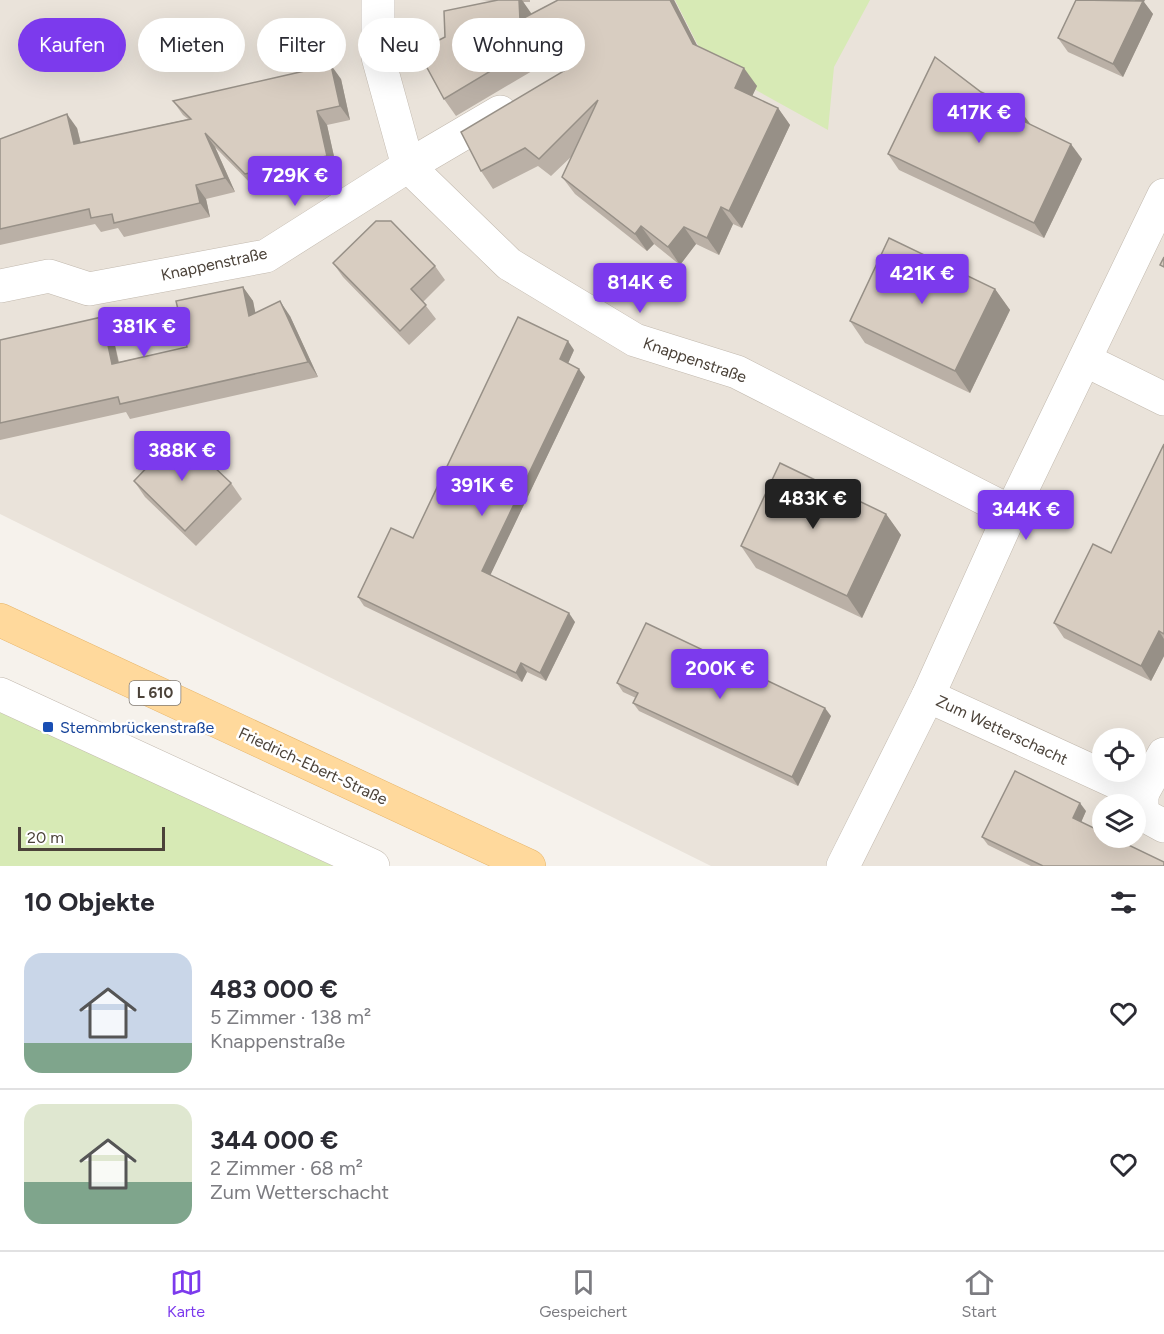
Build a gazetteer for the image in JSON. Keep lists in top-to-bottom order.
{
  "streets": {
    "main road": ["L 610", "Friedrich-Ebert-Straße"],
    "street": ["Knappenstraße", "Zum Wetterschacht"]
  },
  "crossings": [
    ["Knappenstraße", "Zum Wetterschacht"]
  ],
  "places": {
    "transit": ["Stemmbrückenstraße"]
  },
  "scale_bar": "20 m",
  "page": {
    "chip": [
      "Kaufen",
      "Mieten",
      "Filter",
      "Neu",
      "Wohnung"
    ],
    "price": [
      "417K €",
      "729K €",
      "421K €",
      "814K €",
      "381K €",
      "388K €",
      "391K €",
      "483K €",
      "344K €",
      "200K €"
    ],
    "scale": "20 m",
    "heading": "10 Objekte",
    "list": [
      {
        "name": "483 000 €",
        "note": "5 Zimmer · 138 m² · Knappenstraße"
      },
      {
        "name": "344 000 €",
        "note": "2 Zimmer · 68 m² · Zum Wetterschacht"
      }
    ],
    "tabs": ["Karte", "Gespeichert", "Start"]
  }
}
